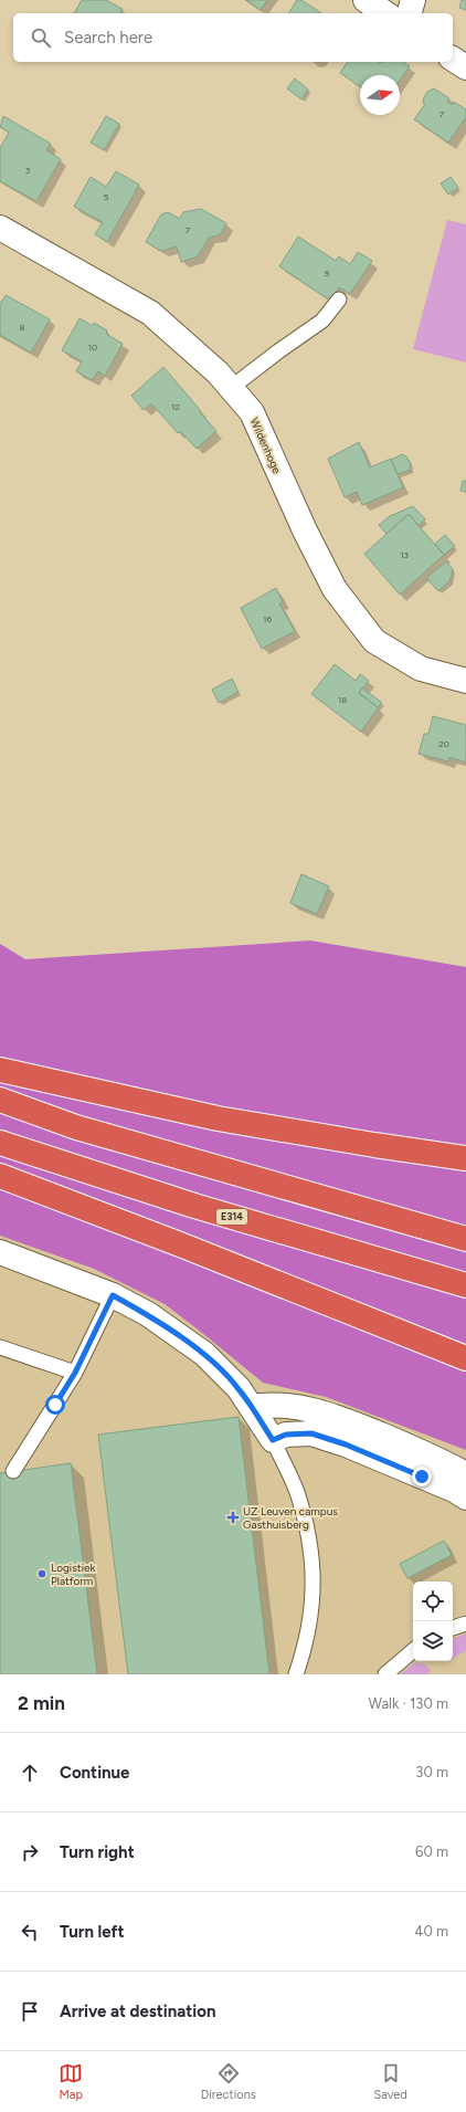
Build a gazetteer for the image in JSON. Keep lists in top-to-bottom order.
{
  "streets": {
    "highway": ["E314"],
    "street": ["Wildenhoge"]
  },
  "places": {
    "health": ["UZ Leuven campus Gasthuisberg"],
    "other": ["Logistiek Platform"]
  },
  "house_numbers": [
    "7",
    "3",
    "5",
    "7",
    "9",
    "8",
    "10",
    "12",
    "13",
    "16",
    "18",
    "20"
  ],
  "north": "right",
  "page": {
    "search": "Search here",
    "heading": ["2 min", "Walk · 130 m"],
    "list": [
      ["Continue", "30 m"],
      ["Turn right", "60 m"],
      ["Turn left", "40 m"],
      "Arrive at destination"
    ],
    "nav": ["Map", "Directions", "Saved"]
  }
}
